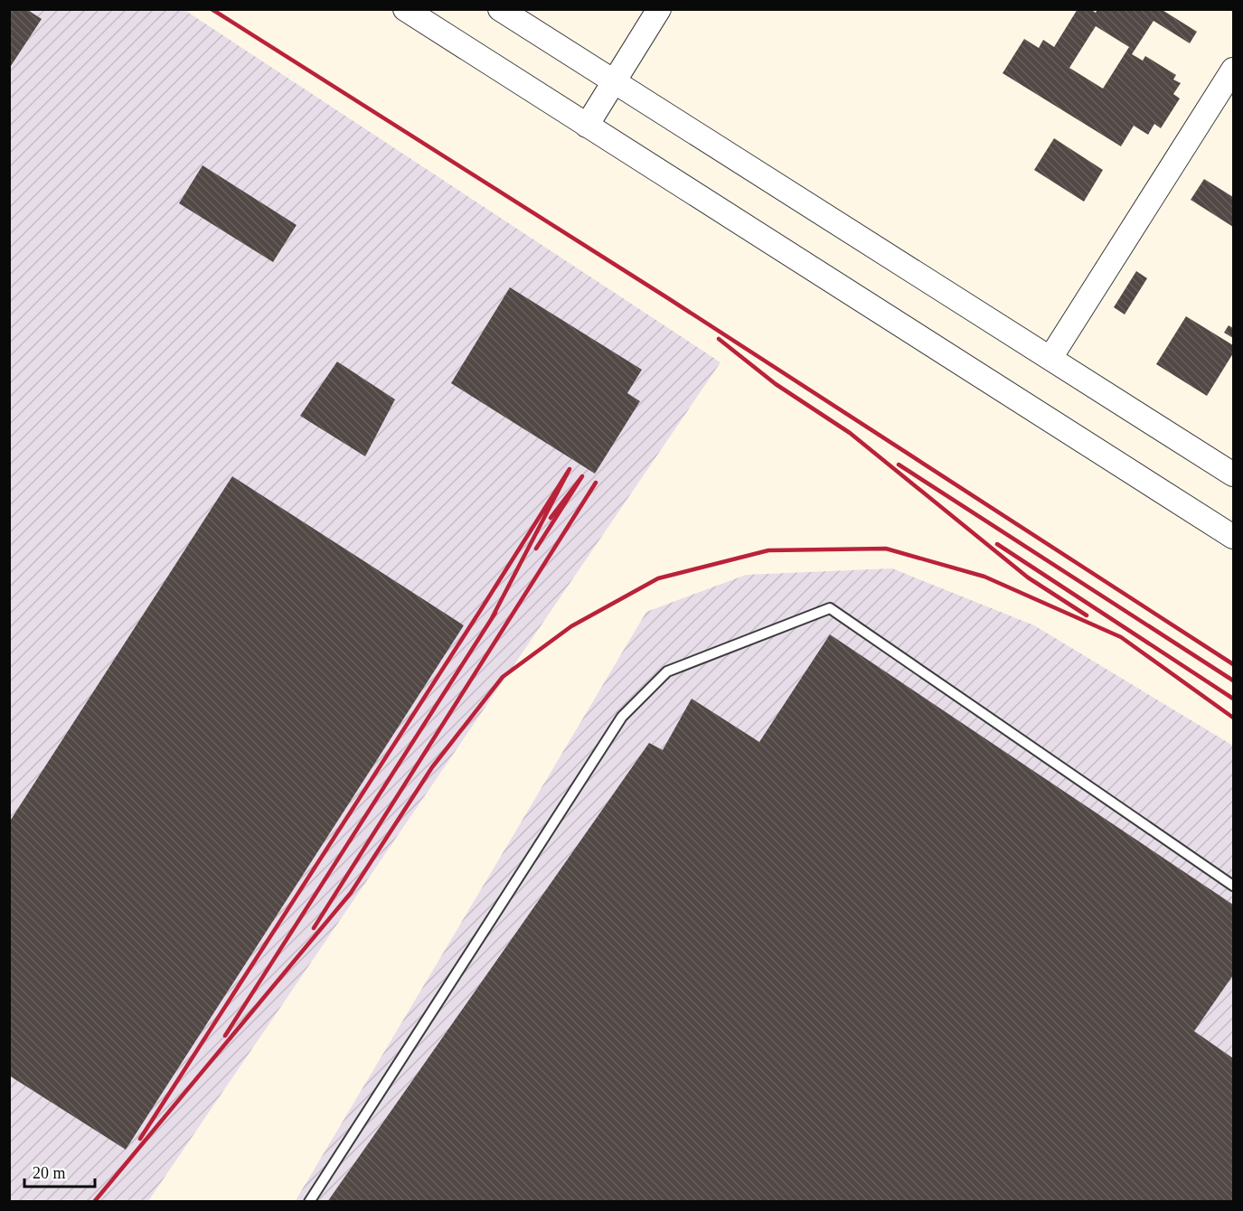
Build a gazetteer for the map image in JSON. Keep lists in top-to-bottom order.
{
  "scale_bar": "20 m"
}
